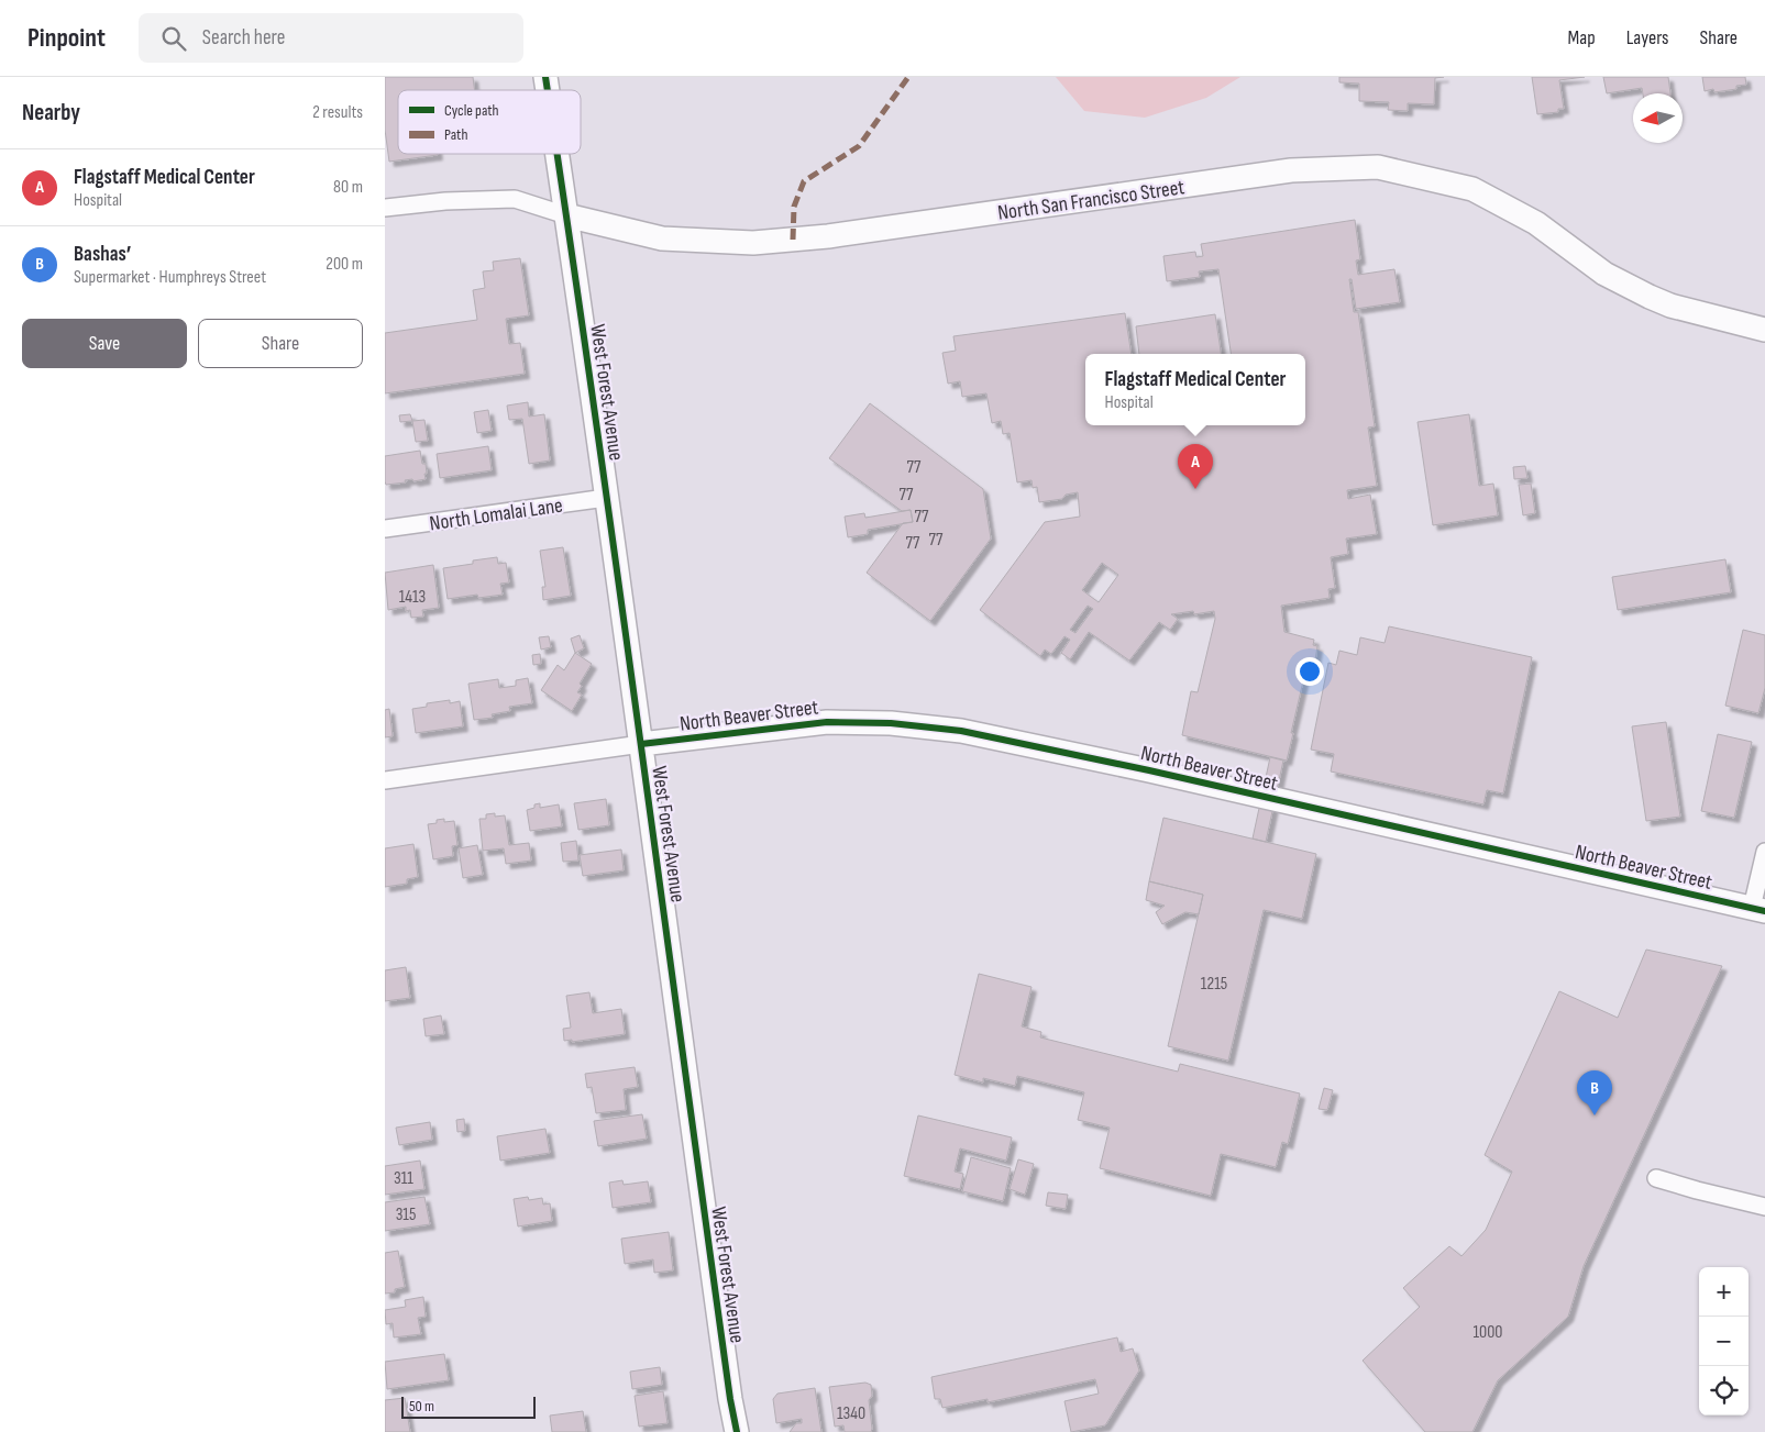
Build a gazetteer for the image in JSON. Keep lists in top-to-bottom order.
{
  "streets": {
    "street": [
      "North San Francisco Street",
      "West Forest Avenue",
      "North Lomalai Lane",
      "North Beaver Street"
    ]
  },
  "crossings": [
    ["North San Francisco Street", "West Forest Avenue"],
    ["West Forest Avenue", "North Lomalai Lane"],
    ["West Forest Avenue", "North Beaver Street"]
  ],
  "house_numbers": [
    "77",
    "77",
    "77",
    "77",
    "77",
    "1413",
    "1215",
    "311",
    "315",
    "1000",
    "1340"
  ],
  "legend": ["Cycle path", "Path"],
  "scale_bar": "50 m",
  "north": "left",
  "page": {
    "header": "Pinpoint",
    "search": "Search here",
    "nav": ["Map", "Layers", "Share"],
    "heading": ["Nearby", "2 results"],
    "list": [
      {
        "mark": "A",
        "name": "Flagstaff Medical Center",
        "note": "Hospital",
        "value": "80 m"
      },
      {
        "mark": "B",
        "name": "Bashas’",
        "note": "Supermarket · Humphreys Street",
        "value": "200 m"
      }
    ],
    "buttons": ["Save", "Share"],
    "popup": ["Flagstaff Medical Center", "Hospital"],
    "pins": ["A", "B"],
    "map_buttons": ["+", "−"],
    "scale": "50 m"
  }
}
